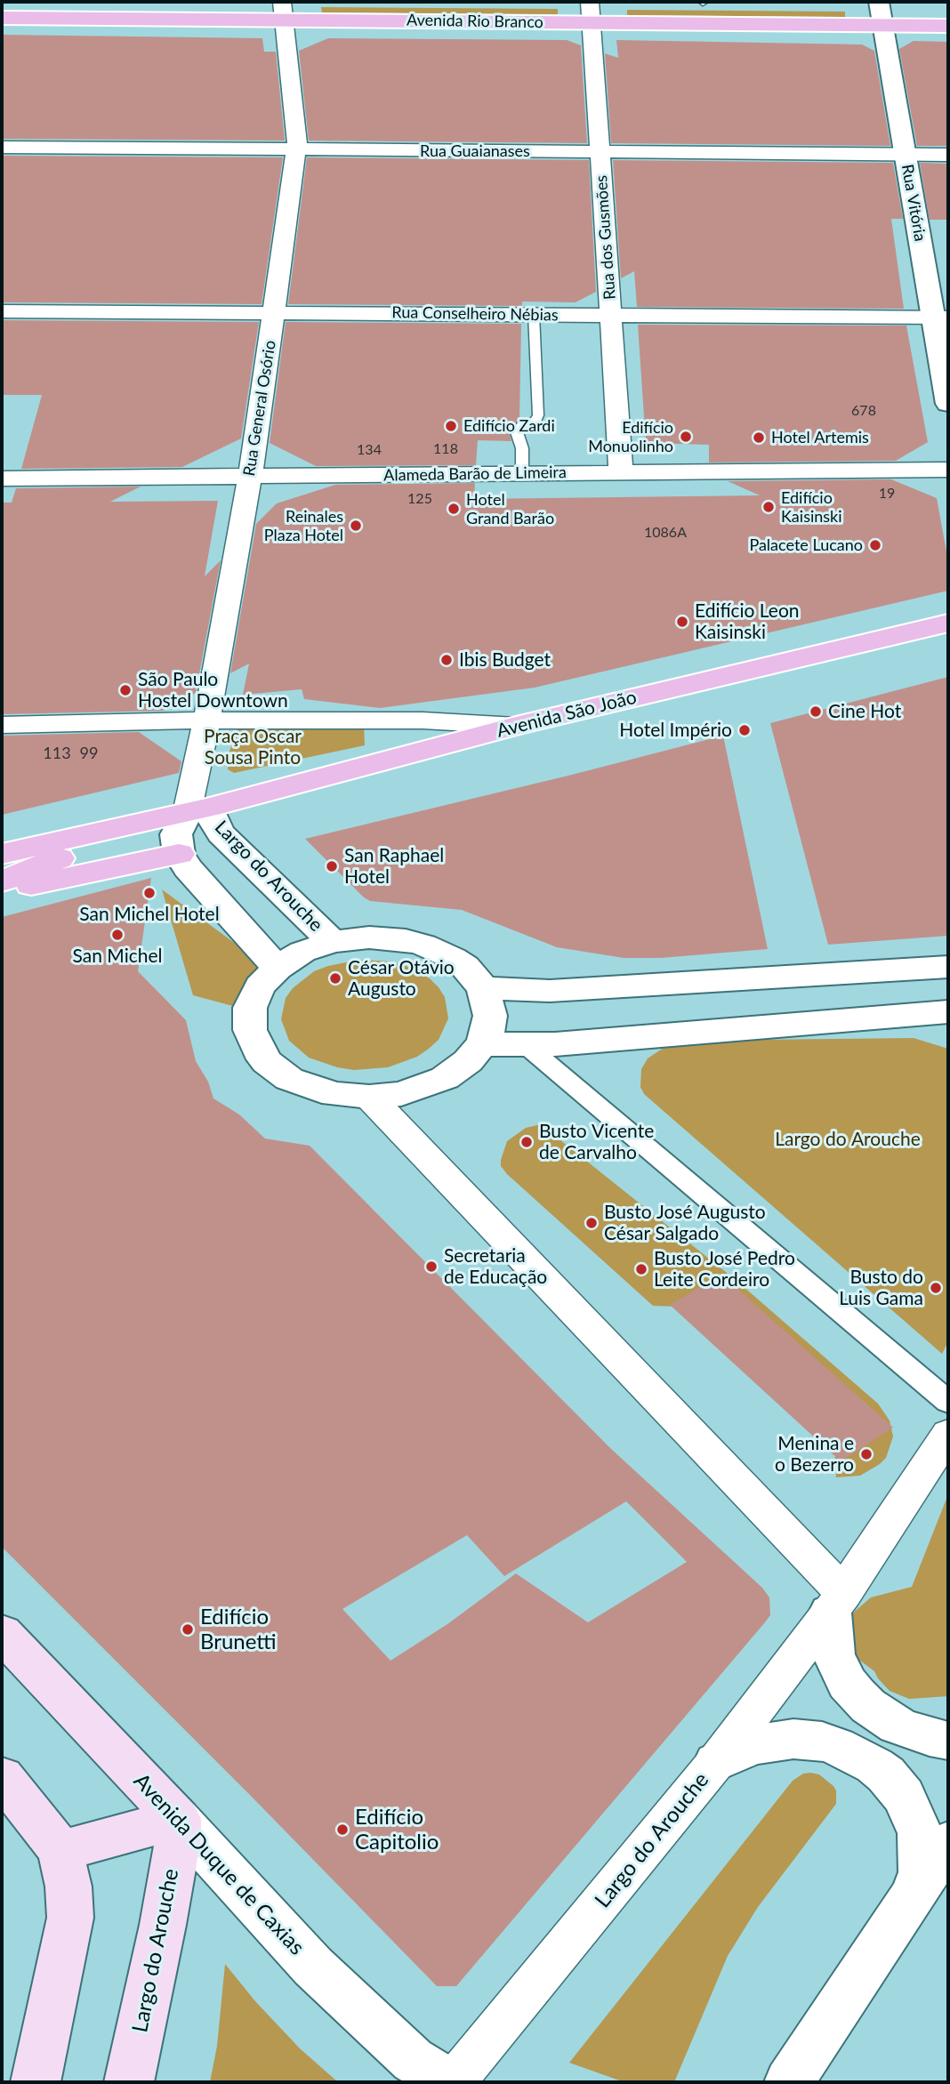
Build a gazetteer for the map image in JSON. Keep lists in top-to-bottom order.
{
  "streets": {
    "main road": [
      "Avenida Rio Branco",
      "Avenida São João",
      "Largo do Arouche",
      "Avenida Duque de Caxias"
    ],
    "street": [
      "Rua Guaianases",
      "Rua Vitória",
      "Rua dos Gusmões",
      "Rua Conselheiro Nébias",
      "Rua General Osório",
      "Alameda Barão de Limeira"
    ]
  },
  "crossings": [
    ["Avenida Rio Branco", "Rua Vitória"],
    ["Avenida Rio Branco", "Rua dos Gusmões"],
    ["Avenida Rio Branco", "Rua General Osório"],
    ["Rua Guaianases", "Rua Vitória"],
    ["Rua Guaianases", "Rua dos Gusmões"],
    ["Rua Guaianases", "Rua General Osório"],
    ["Rua Vitória", "Rua Conselheiro Nébias"],
    ["Rua dos Gusmões", "Rua Conselheiro Nébias"],
    ["Rua dos Gusmões", "Alameda Barão de Limeira"],
    ["Rua Conselheiro Nébias", "Rua General Osório"],
    ["Rua General Osório", "Alameda Barão de Limeira"],
    ["Rua General Osório", "Avenida São João"],
    ["Rua General Osório", "Largo do Arouche"],
    ["Avenida São João", "Largo do Arouche"],
    ["Largo do Arouche", "Avenida Duque de Caxias"]
  ],
  "parks": ["Praça Oscar Sousa Pinto", "Largo do Arouche"],
  "places": [
    "Edifício Zardi",
    "Edifício Monuolinho",
    "Hotel Artemis",
    "Edifício Kaisinski",
    "Hotel Grand Barão",
    "Reinales Plaza Hotel",
    "Palacete Lucano",
    "Edifício Leon Kaisinski",
    "Ibis Budget",
    "São Paulo Hostel Downtown",
    "Cine Hot",
    "Hotel Império",
    "San Raphael Hotel",
    "San Michel Hotel",
    "San Michel",
    "César Otávio Augusto",
    "Busto Vicente de Carvalho",
    "Busto José Augusto César Salgado",
    "Secretaria de Educação",
    "Busto José Pedro Leite Cordeiro",
    "Busto do Luis Gama",
    "Menina e o Bezerro",
    "Edifício Brunetti",
    "Edifício Capitolio"
  ],
  "house_numbers": [
    "678",
    "118",
    "134",
    "19",
    "125",
    "1086A",
    "113",
    "99"
  ]
}
